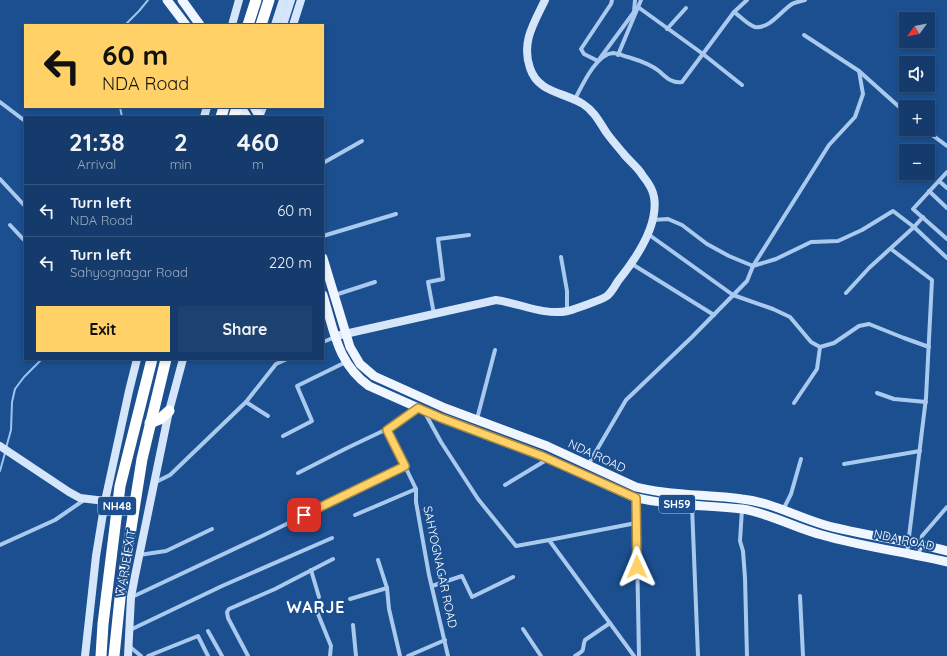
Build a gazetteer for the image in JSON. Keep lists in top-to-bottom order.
{
  "streets": {
    "highway": ["NH48"],
    "main road": ["NDA ROAD", "SH59"],
    "street": ["WARJE EXIT", "SAHYOGNAGAR ROAD"]
  },
  "crossings": [
    ["NDA ROAD", "SH59"]
  ],
  "districts": ["WARJE"],
  "north": "bottom left",
  "page": {
    "map_buttons": ["+", "−"],
    "turn": ["60 m", "NDA Road"],
    "eta": [
      "21:38",
      "Arrival",
      "2",
      "min",
      "460",
      "m"
    ],
    "list": [
      {
        "name": "Turn left",
        "note": "NDA Road",
        "value": "60 m"
      },
      {
        "name": "Turn left",
        "note": "Sahyognagar Road",
        "value": "220 m"
      }
    ],
    "buttons": ["Exit", "Share"]
  }
}
